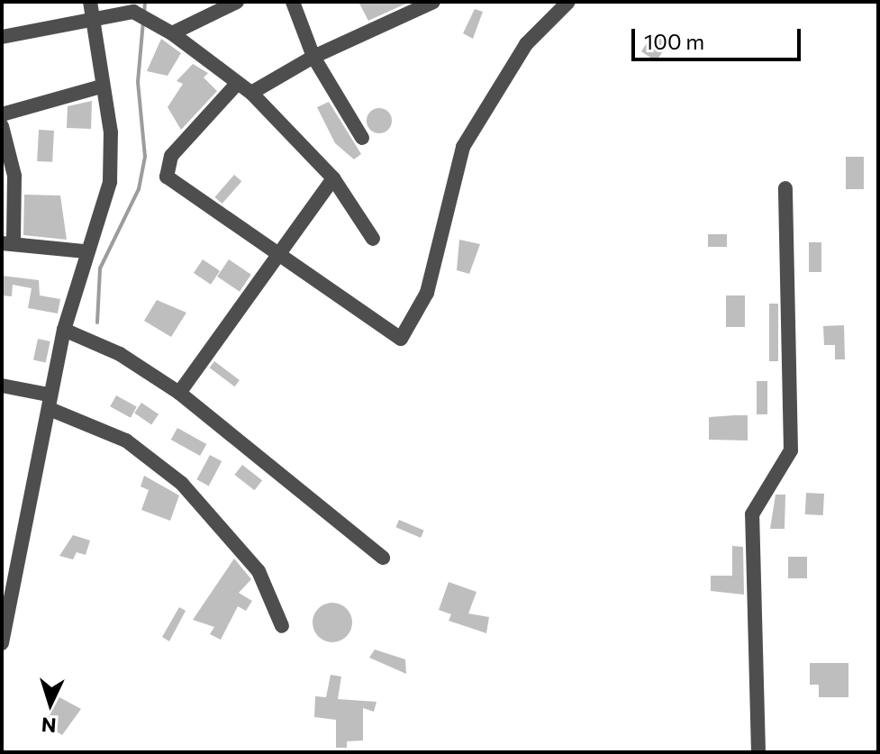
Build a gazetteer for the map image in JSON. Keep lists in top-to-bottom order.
{
  "scale_bar": "100 m",
  "north": "bottom"
}
